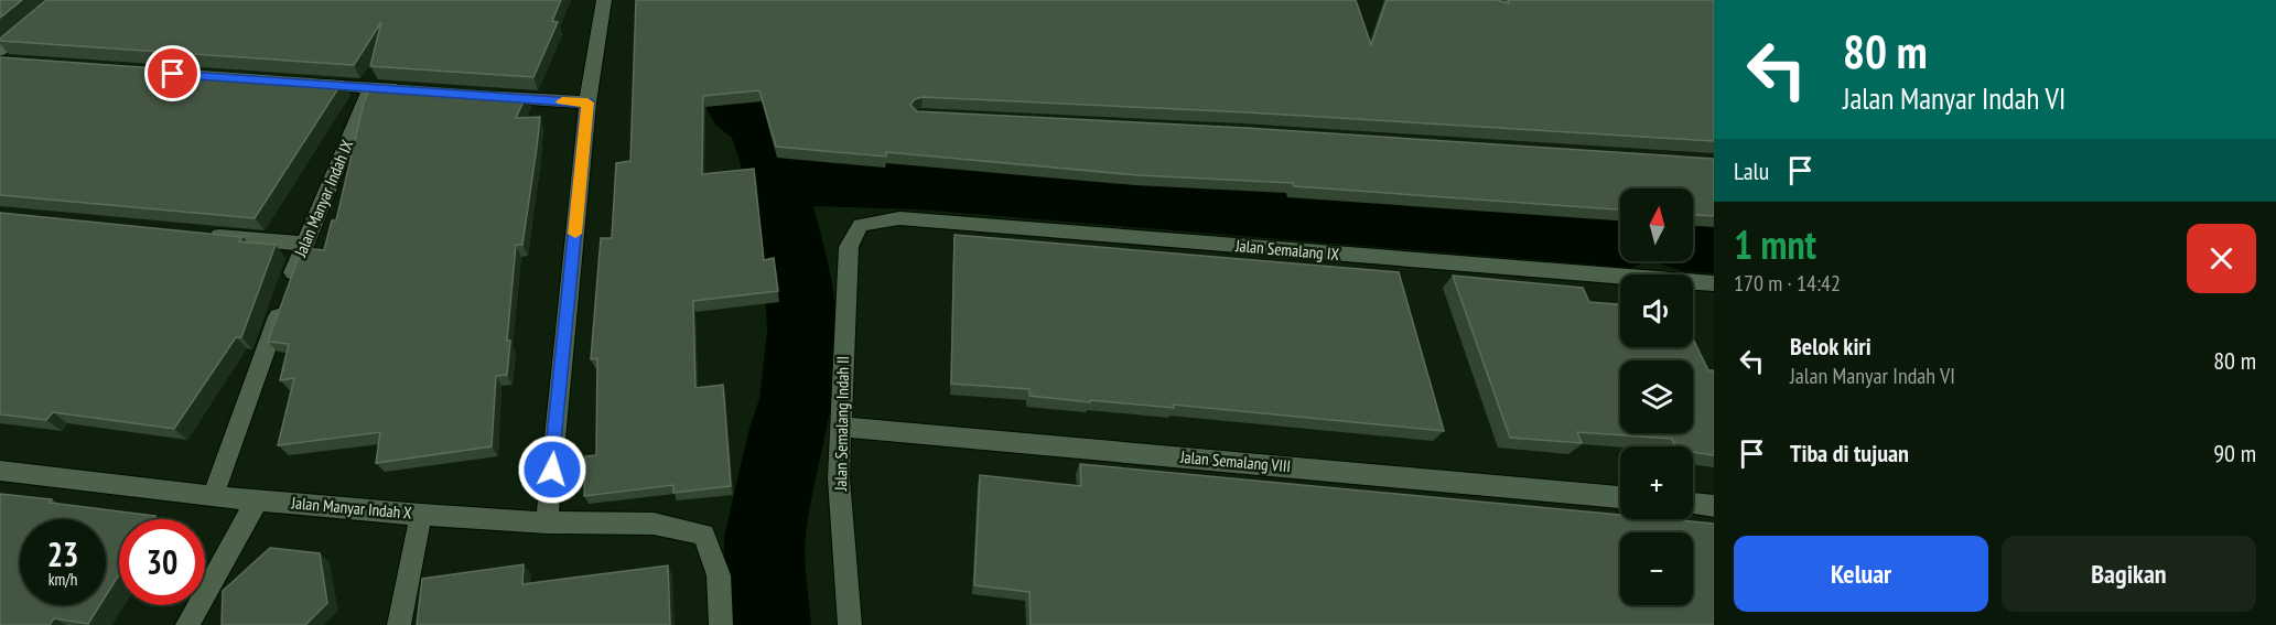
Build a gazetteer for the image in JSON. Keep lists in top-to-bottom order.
{
  "streets": {
    "street": [
      "Jalan Manyar Indah IX",
      "Jalan Semalang IX",
      "Jalan Semalang Indah II",
      "Jalan Semalang VIII",
      "Jalan Manyar Indah X"
    ]
  },
  "crossings": [
    ["Jalan Manyar Indah IX", "Jalan Manyar Indah X"],
    ["Jalan Semalang IX", "Jalan Semalang Indah II"],
    ["Jalan Semalang Indah II", "Jalan Semalang VIII"]
  ],
  "north": "top",
  "page": {
    "turn": ["80 m", "Jalan Manyar Indah VI"],
    "then": "Lalu",
    "map_buttons": ["+", "−"],
    "heading": ["1 mnt", "170 m · 14:42"],
    "list": [
      {
        "name": "Belok kiri",
        "note": "Jalan Manyar Indah VI",
        "value": "80 m"
      },
      {
        "name": "Tiba di tujuan",
        "value": "90 m"
      }
    ],
    "speed": "23 km/h",
    "limit": "30",
    "buttons": ["Keluar", "Bagikan"]
  }
}
